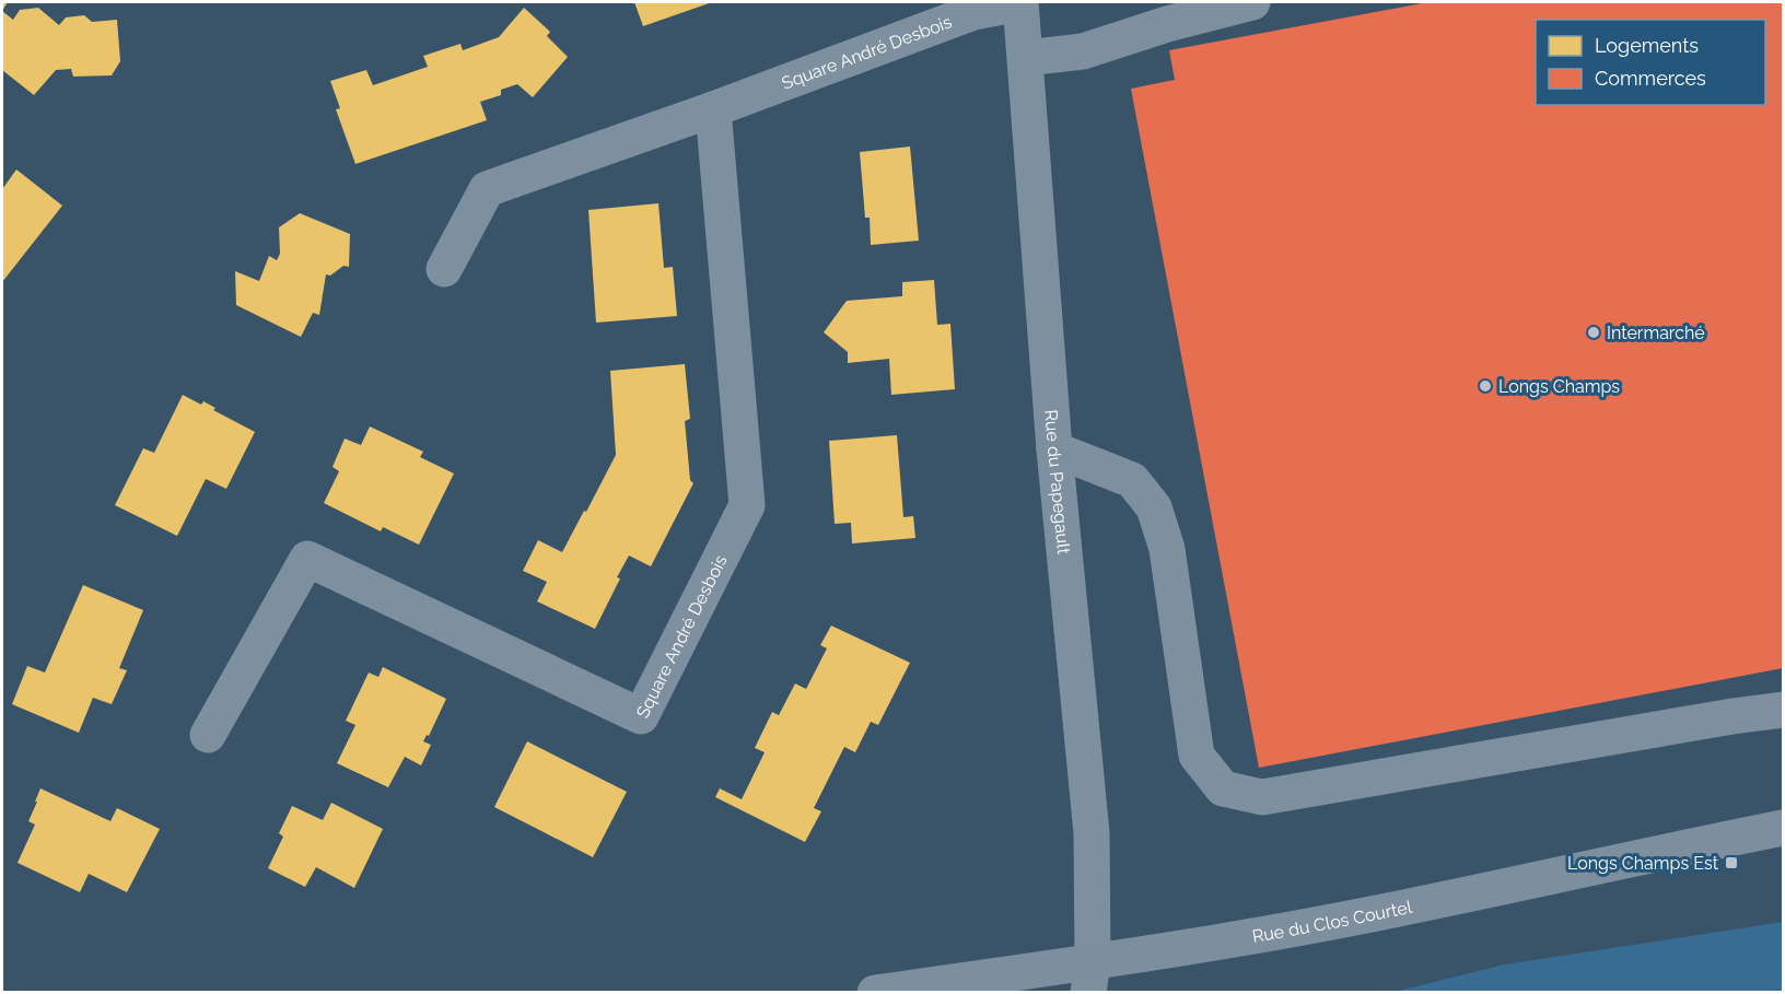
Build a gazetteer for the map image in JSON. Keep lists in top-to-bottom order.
{
  "streets": {
    "main road": ["Rue du Clos Courtel"],
    "street": ["Square André Desbois", "Rue du Papegault"]
  },
  "crossings": [
    ["Square André Desbois", "Rue du Papegault"],
    ["Rue du Papegault", "Rue du Clos Courtel"]
  ],
  "places": {
    "other": ["Intermarché", "Longs Champs"],
    "transit": ["Longs Champs Est"]
  },
  "legend": ["Logements", "Commerces"]
}
